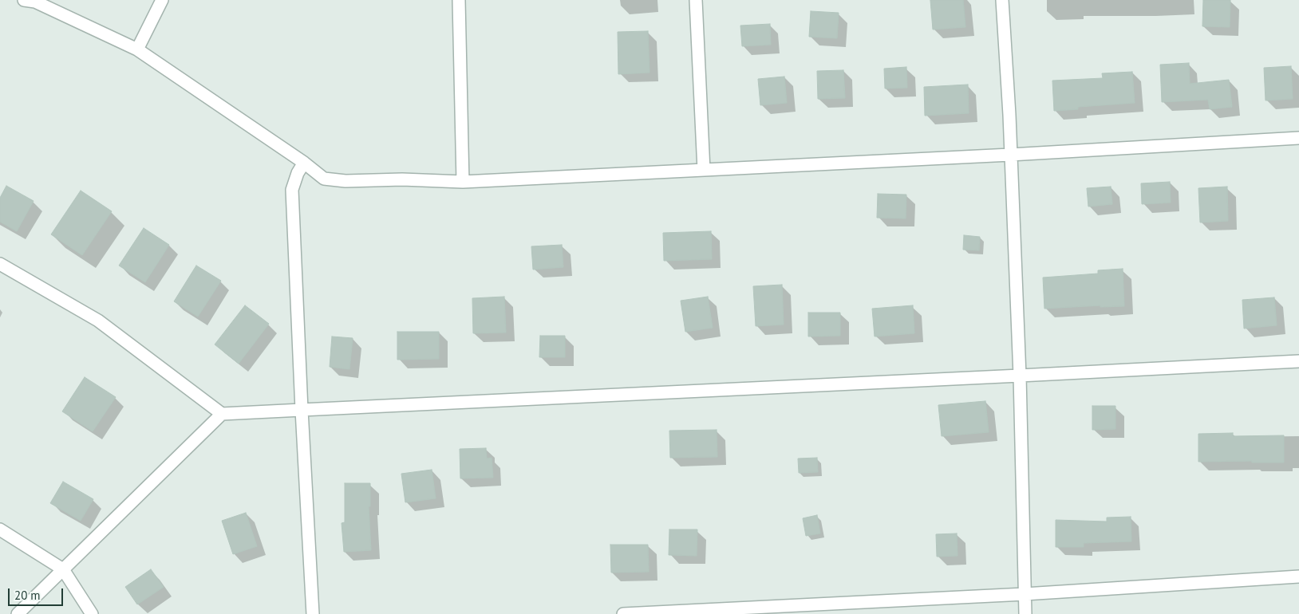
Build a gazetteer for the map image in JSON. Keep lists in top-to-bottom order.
{
  "scale_bar": "20 m"
}
